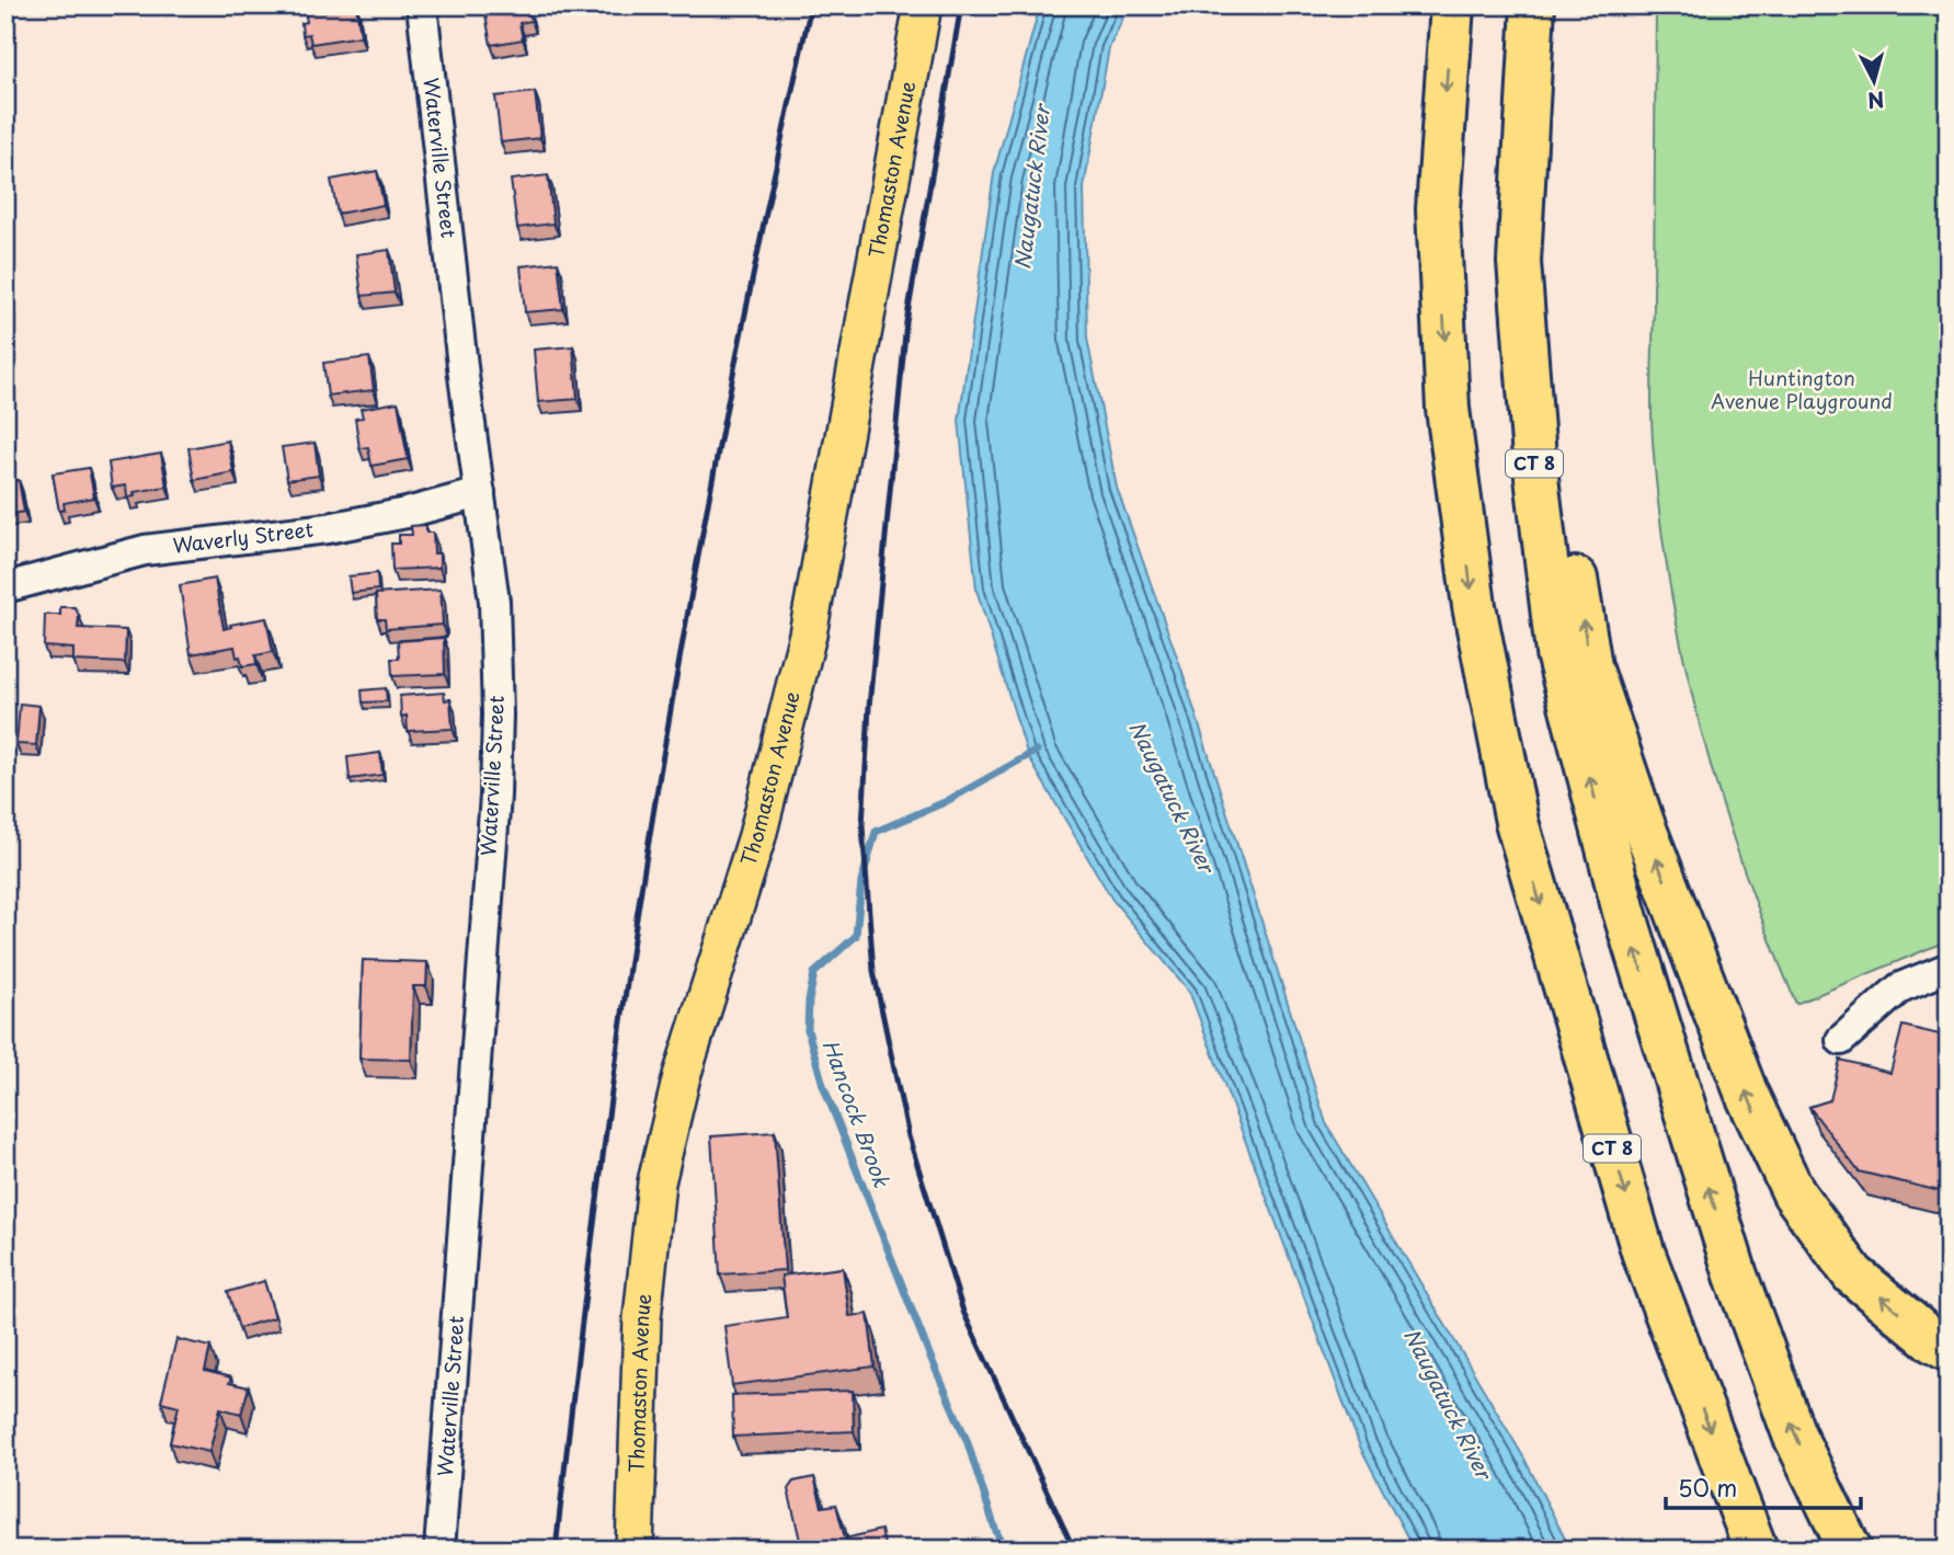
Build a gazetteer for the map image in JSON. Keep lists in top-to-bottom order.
{
  "streets": {
    "highway": ["CT 8"],
    "main road": ["Thomaston Avenue"],
    "street": ["Waterville Street", "Waverly Street"]
  },
  "crossings": [
    ["Waterville Street", "Waverly Street"]
  ],
  "water": ["Naugatuck River", "Hancock Brook"],
  "parks": ["Huntington Avenue Playground"],
  "scale_bar": "50 m",
  "north": "bottom"
}
